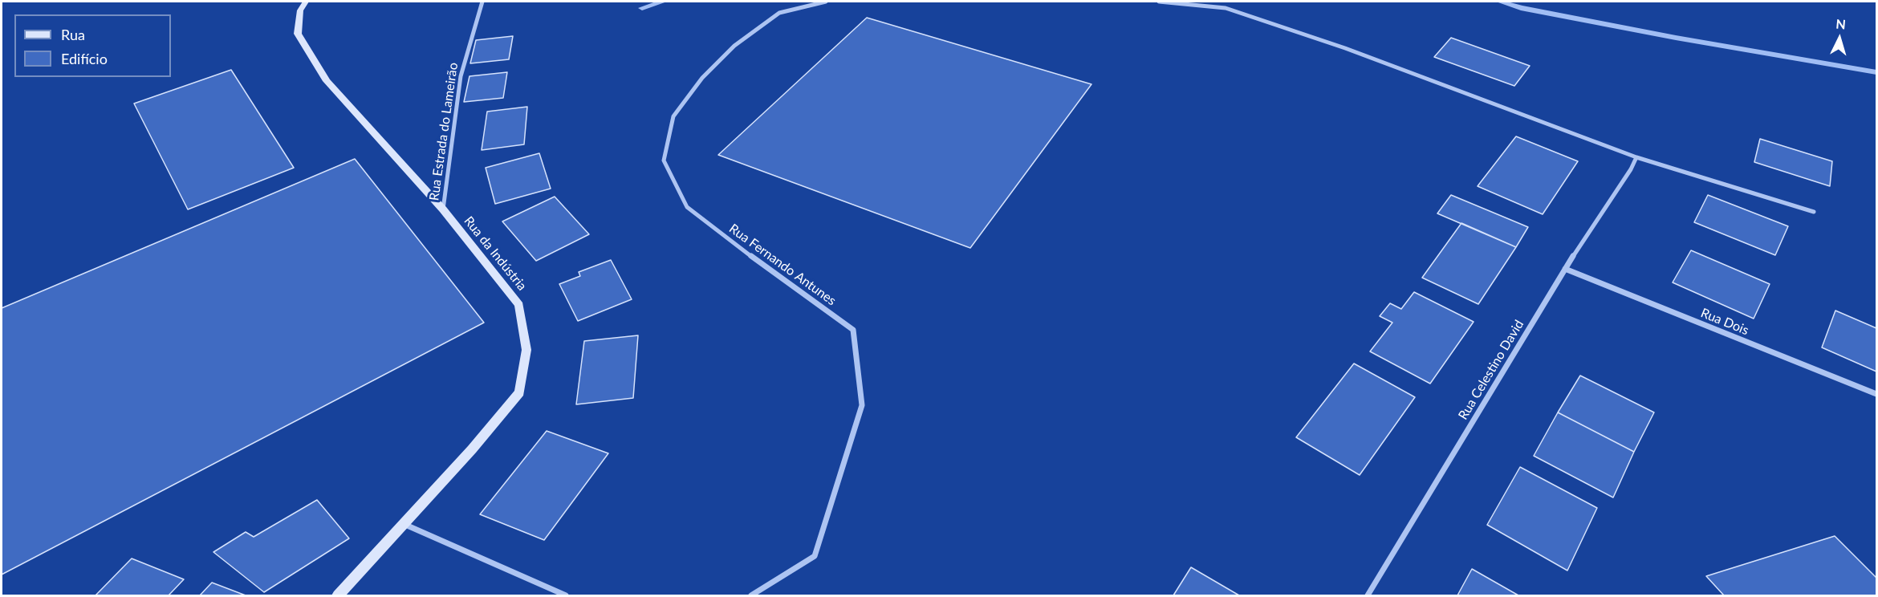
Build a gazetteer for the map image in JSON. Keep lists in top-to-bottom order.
{
  "streets": {
    "street": [
      "Rua Estrada do Lameirão",
      "Rua da Indústria",
      "Rua Fernando Antunes",
      "Rua Dois",
      "Rua Celestino David"
    ]
  },
  "crossings": [
    ["Rua Estrada do Lameirão", "Rua da Indústria"],
    ["Rua Dois", "Rua Celestino David"]
  ],
  "legend": ["Rua", "Edifício"],
  "north": "top"
}
